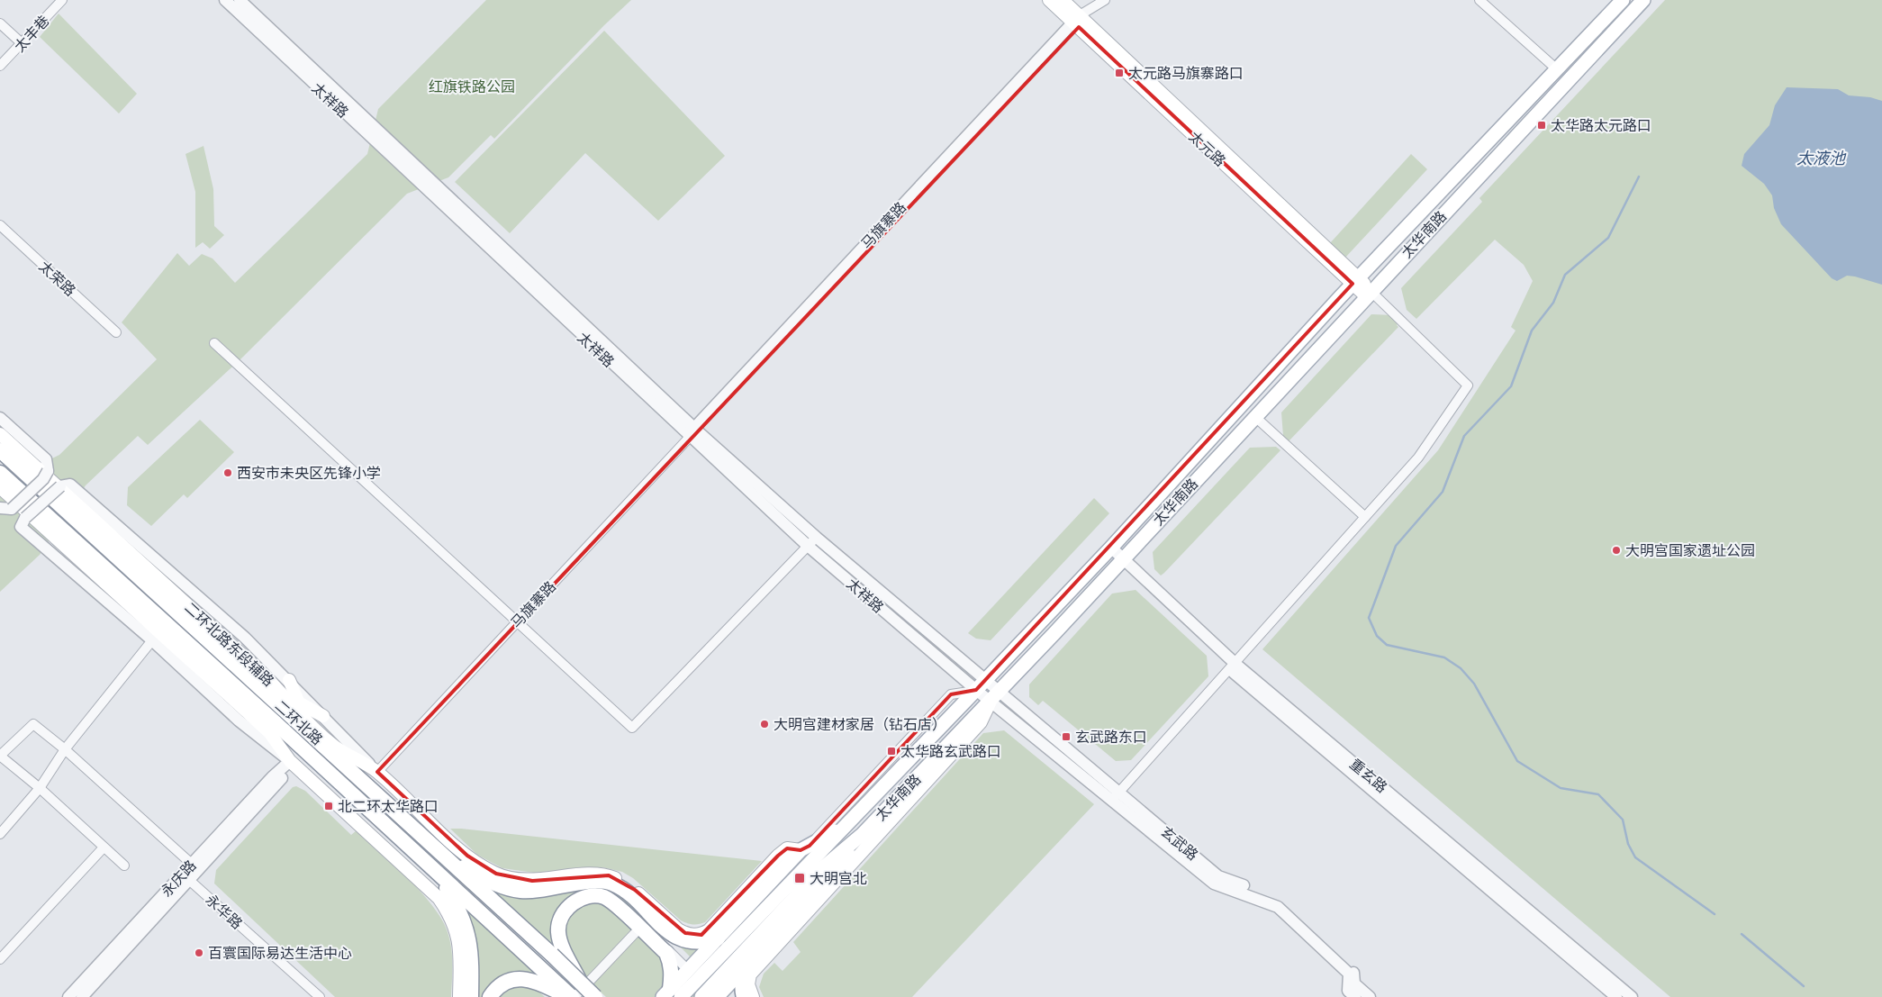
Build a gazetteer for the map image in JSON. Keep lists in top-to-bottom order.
{
  "streets": {
    "highway": ["二环北路"],
    "main road": ["太元路", "太华南路", "二环北路东段辅路"],
    "street": [
      "太丰巷",
      "太祥路",
      "马旗寨路",
      "太荣路",
      "重玄路",
      "玄武路",
      "永庆路",
      "永华路"
    ]
  },
  "crossings": [
    ["太祥路", "马旗寨路"],
    ["太祥路", "太华南路"],
    ["太祥路", "玄武路"],
    ["太元路", "马旗寨路"],
    ["太元路", "太华南路"],
    ["马旗寨路", "二环北路东段辅路"],
    ["太华南路", "重玄路"],
    ["太华南路", "玄武路"],
    ["永庆路", "永华路"]
  ],
  "water": ["太液池"],
  "parks": ["红旗铁路公园"],
  "places": {
    "transit": [
      "太元路马旗寨路口",
      "太华路太元路口",
      "玄武路东口",
      "太华路玄武路口",
      "北二环太华路口",
      "大明宫北"
    ],
    "other": [
      "西安市未央区先锋小学",
      "大明宫国家遗址公园",
      "大明宫建材家居（钻石店）",
      "百寰国际易达生活中心"
    ]
  }
}
